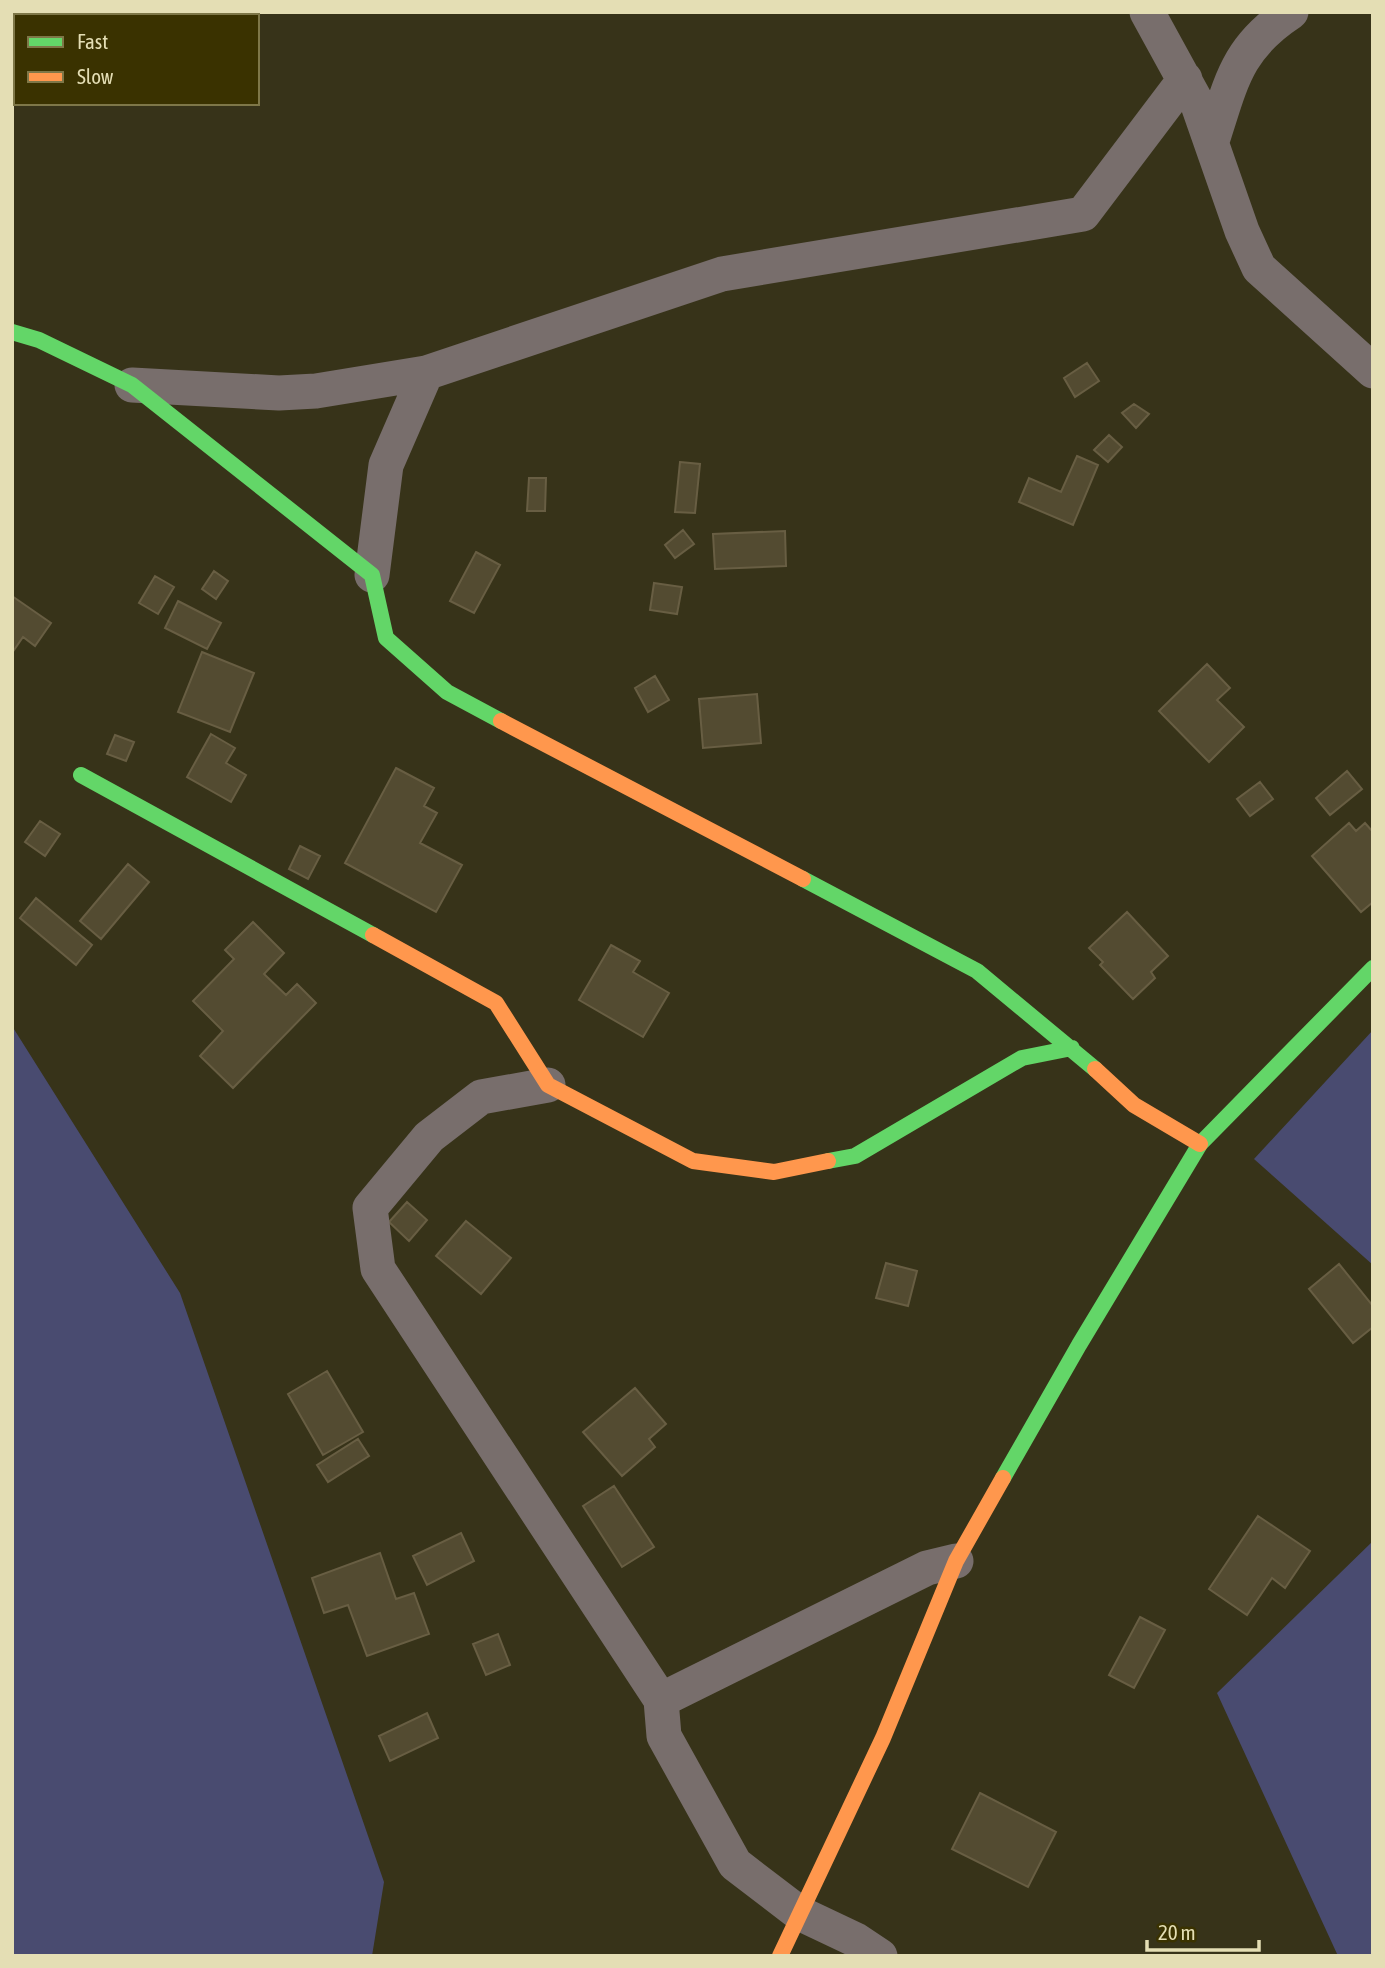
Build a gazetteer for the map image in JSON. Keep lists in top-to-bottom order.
{
  "legend": ["Fast", "Slow"],
  "scale_bar": "20 m"
}
